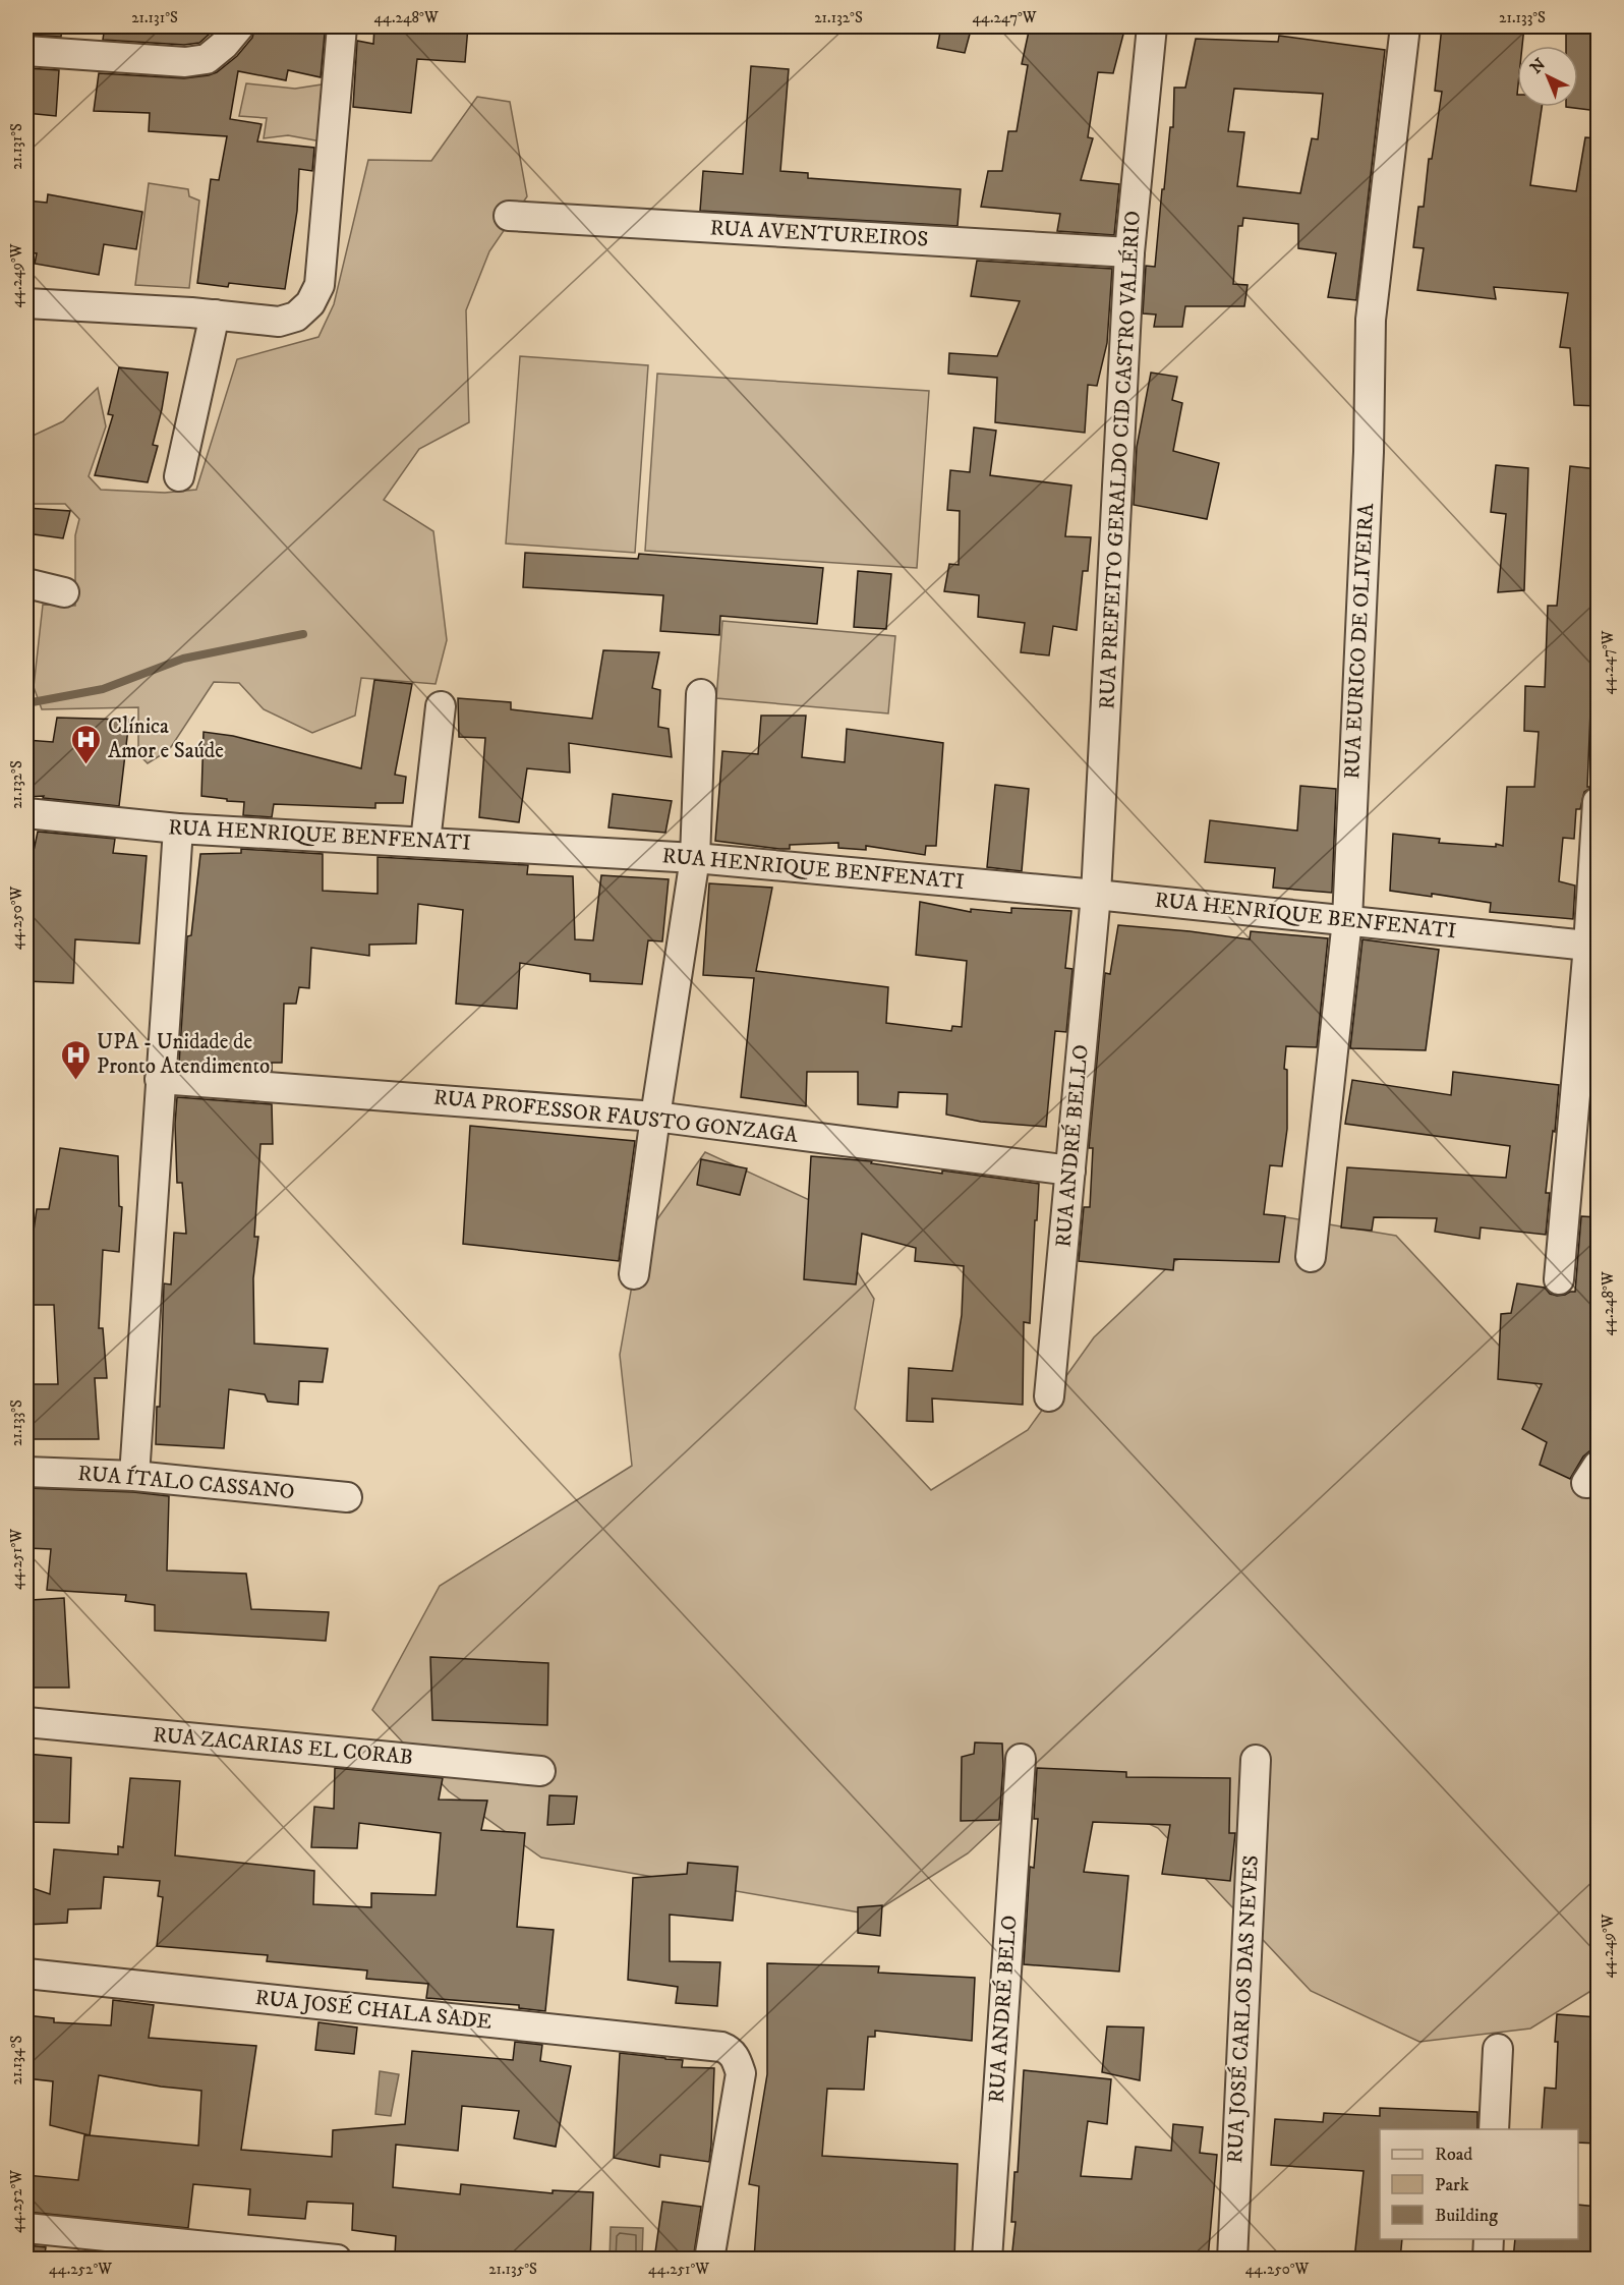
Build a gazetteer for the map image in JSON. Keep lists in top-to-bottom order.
{
  "streets": {
    "street": [
      "RUA AVENTUREIROS",
      "RUA PREFEITO GERALDO CID CASTRO VALÉRIO",
      "RUA EURICO DE OLIVEIRA",
      "RUA HENRIQUE BENFENATI",
      "RUA PROFESSOR FAUSTO GONZAGA",
      "RUA ANDRÉ BELLO",
      "RUA ÍTALO CASSANO",
      "RUA ZACARIAS EL CORAB",
      "RUA ANDRÉ BELO",
      "RUA JOSÉ CARLOS DAS NEVES",
      "RUA JOSÉ CHALA SADE"
    ]
  },
  "crossings": [
    ["RUA AVENTUREIROS", "RUA PREFEITO GERALDO CID CASTRO VALÉRIO"],
    ["RUA PREFEITO GERALDO CID CASTRO VALÉRIO", "RUA HENRIQUE BENFENATI"],
    ["RUA PREFEITO GERALDO CID CASTRO VALÉRIO", "RUA ANDRÉ BELLO"],
    ["RUA EURICO DE OLIVEIRA", "RUA HENRIQUE BENFENATI"],
    ["RUA HENRIQUE BENFENATI", "RUA ANDRÉ BELLO"],
    ["RUA PROFESSOR FAUSTO GONZAGA", "RUA ANDRÉ BELLO"]
  ],
  "places": {
    "hospital": ["Clínica Amor e Saúde", "UPA - Unidade de Pronto Atendimento"]
  },
  "legend": ["Road", "Park", "Building"],
  "north": "top left",
  "coordinates": [
    "21.131°S",
    "44.248°W",
    "21.132°S",
    "44.247°W",
    "21.133°S",
    "44.249°W",
    "44.250°W",
    "44.251°W",
    "21.134°S",
    "44.252°W",
    "21.135°S"
  ]
}
